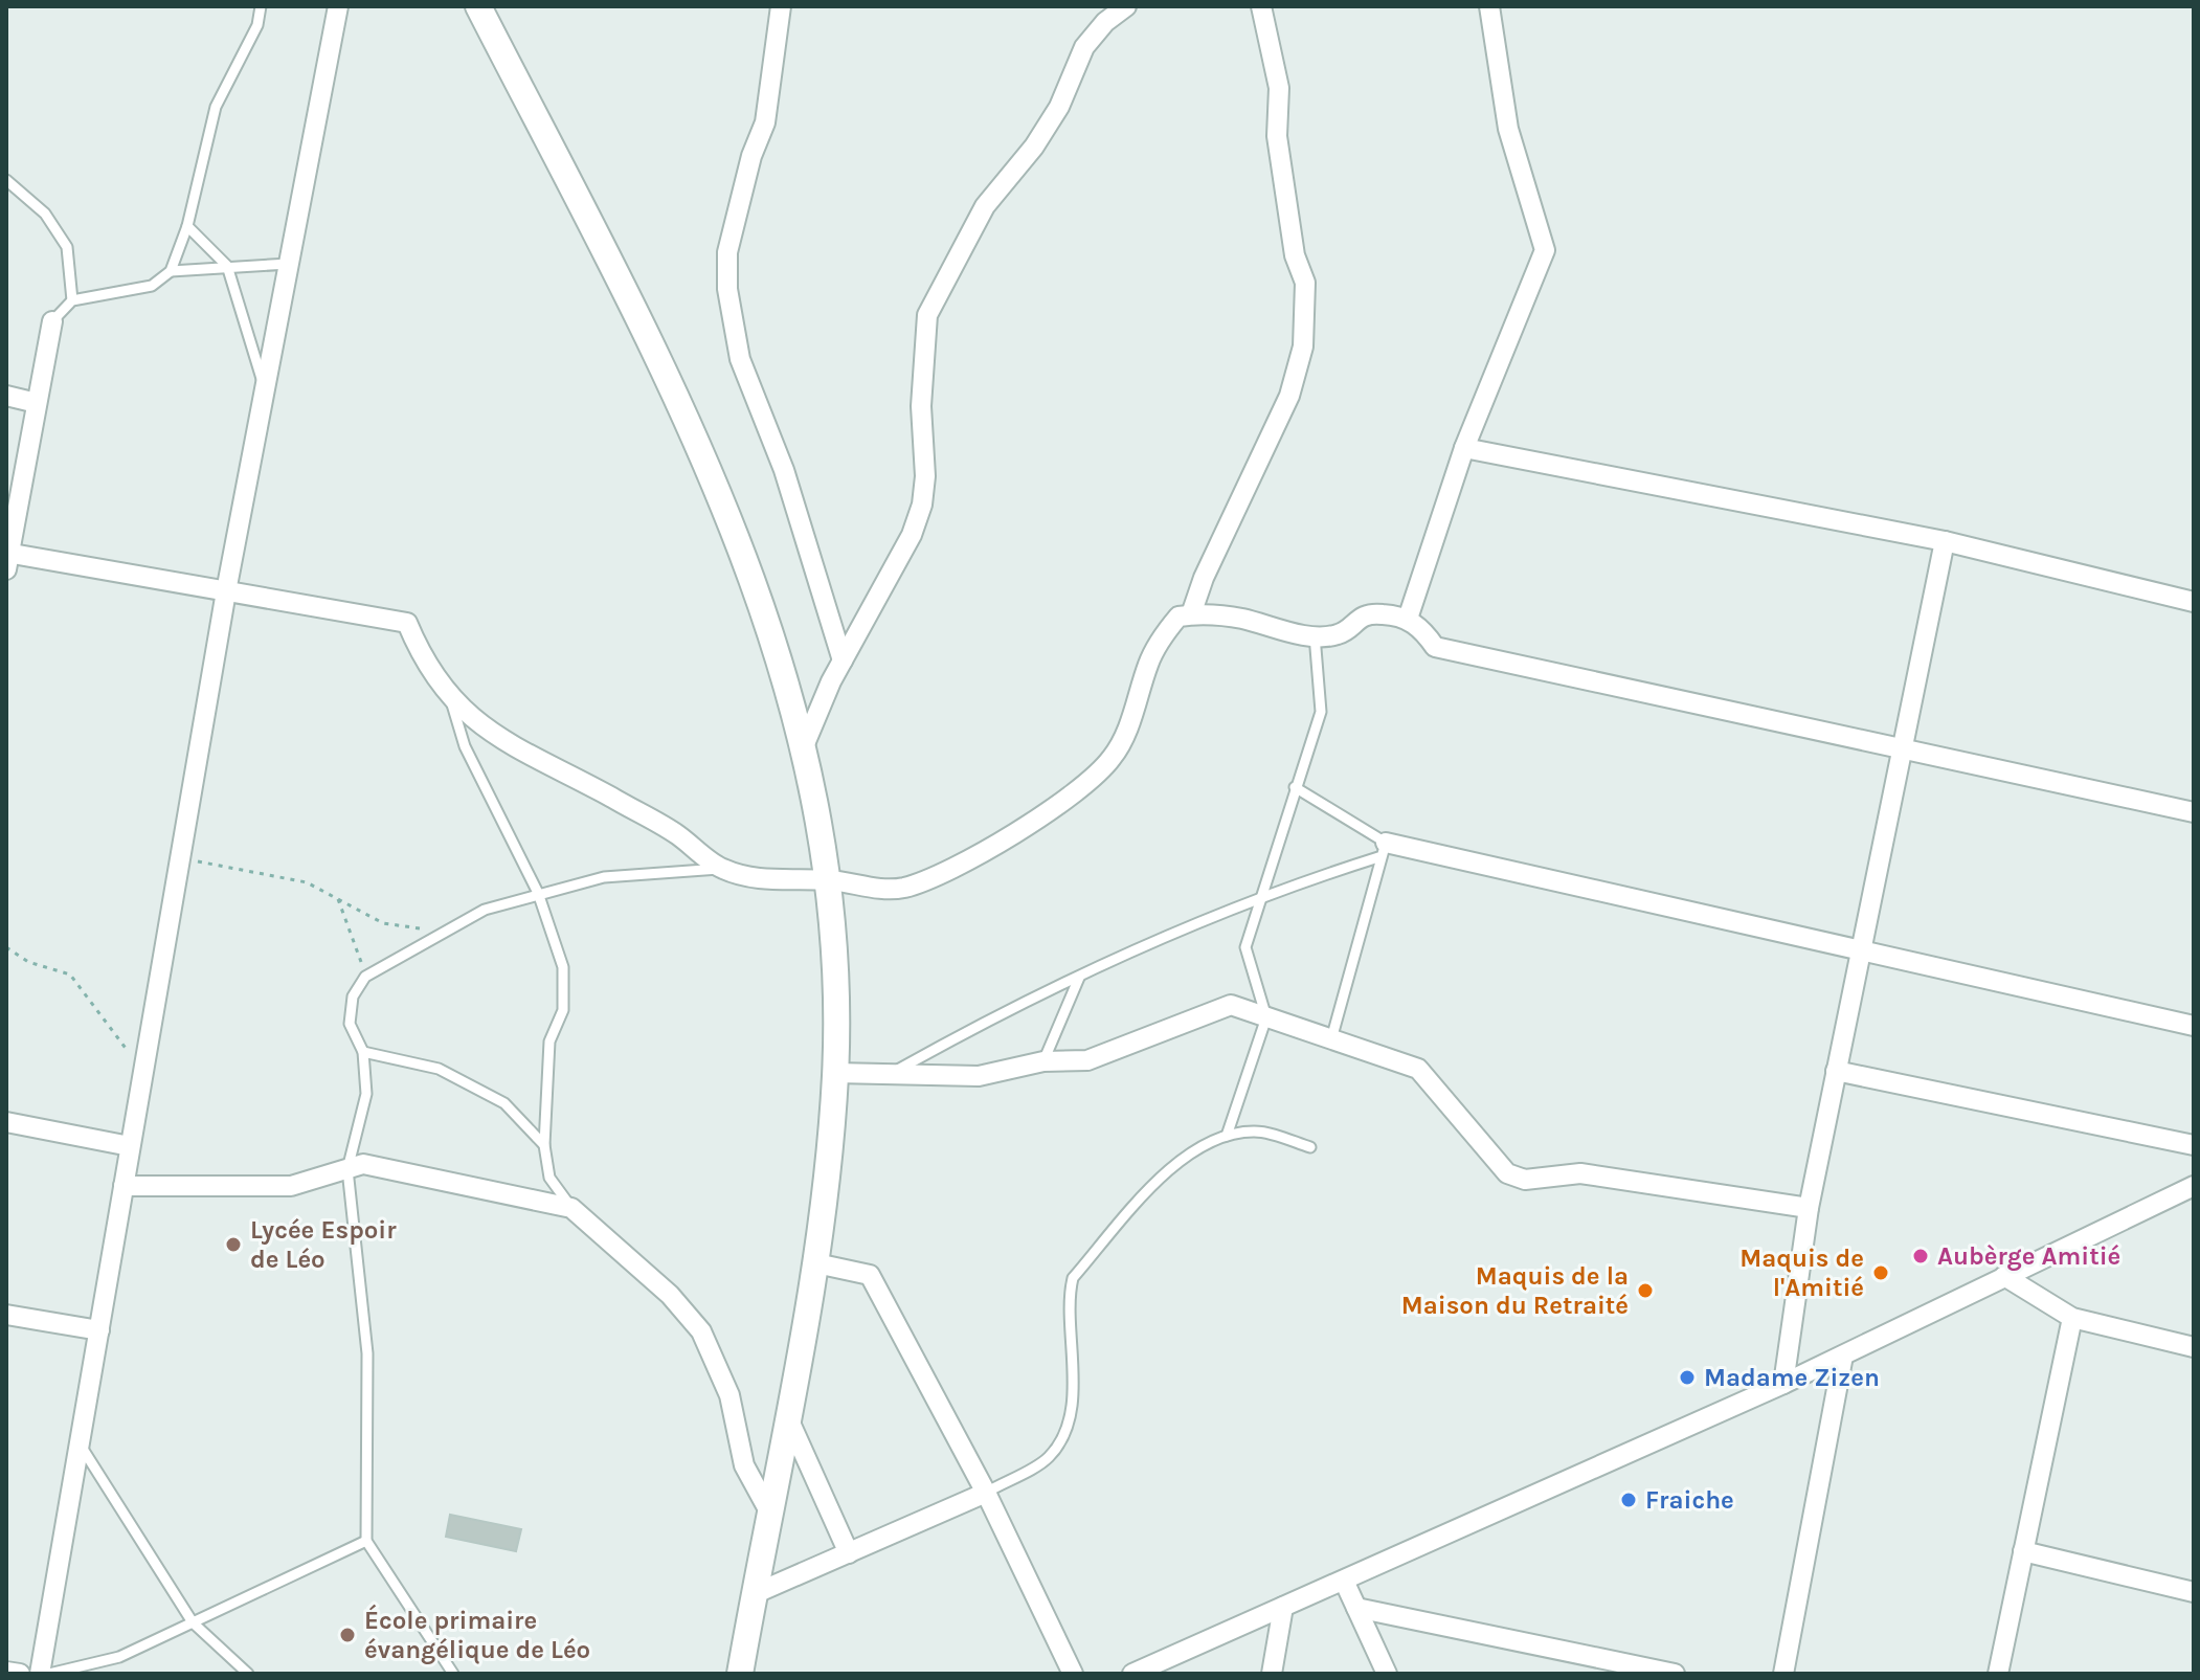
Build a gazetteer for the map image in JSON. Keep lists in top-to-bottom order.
{
  "places": [
    "Lycée Espoir de Léo",
    "Aubèrge Amitié",
    "Maquis de l'Amitié",
    "Maquis de la Maison du Retraité",
    "Madame Zizen",
    "Fraiche",
    "École primaire évangélique de Léo"
  ]
}
